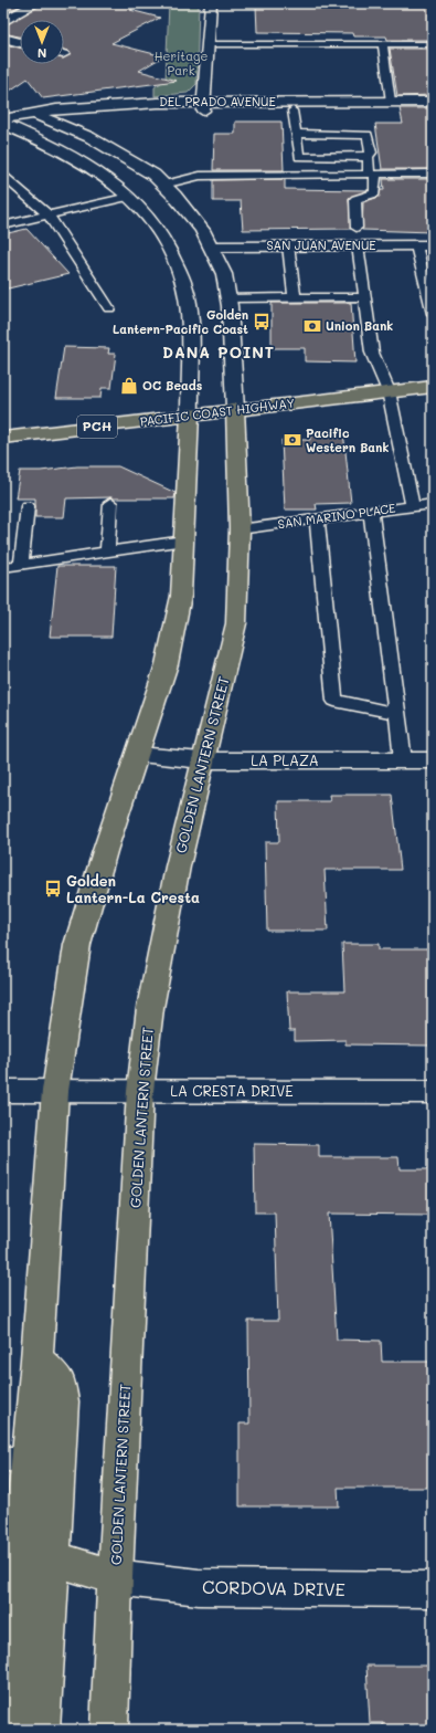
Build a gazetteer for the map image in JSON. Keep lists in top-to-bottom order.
{
  "streets": {
    "main road": [
      "DEL PRADO AVENUE",
      "SAN JUAN AVENUE",
      "PACIFIC COAST HIGHWAY",
      "PCH",
      "LA PLAZA",
      "GOLDEN LANTERN STREET",
      "LA CRESTA DRIVE",
      "CORDOVA DRIVE"
    ],
    "lane": ["SAN MARINO PLACE"]
  },
  "crossings": [
    ["DEL PRADO AVENUE", "GOLDEN LANTERN STREET"],
    ["SAN JUAN AVENUE", "GOLDEN LANTERN STREET"],
    ["PACIFIC COAST HIGHWAY", "GOLDEN LANTERN STREET"],
    ["SAN MARINO PLACE", "GOLDEN LANTERN STREET"],
    ["LA PLAZA", "GOLDEN LANTERN STREET"],
    ["GOLDEN LANTERN STREET", "LA CRESTA DRIVE"],
    ["GOLDEN LANTERN STREET", "CORDOVA DRIVE"]
  ],
  "districts": ["DANA POINT"],
  "parks": ["Heritage Park"],
  "places": {
    "bus stop": ["Golden Lantern-Pacific Coast", "Golden Lantern-La Cresta"],
    "bank": ["Union Bank", "Pacific Western Bank"],
    "shop": ["OC Beads"]
  },
  "north": "bottom"
}
